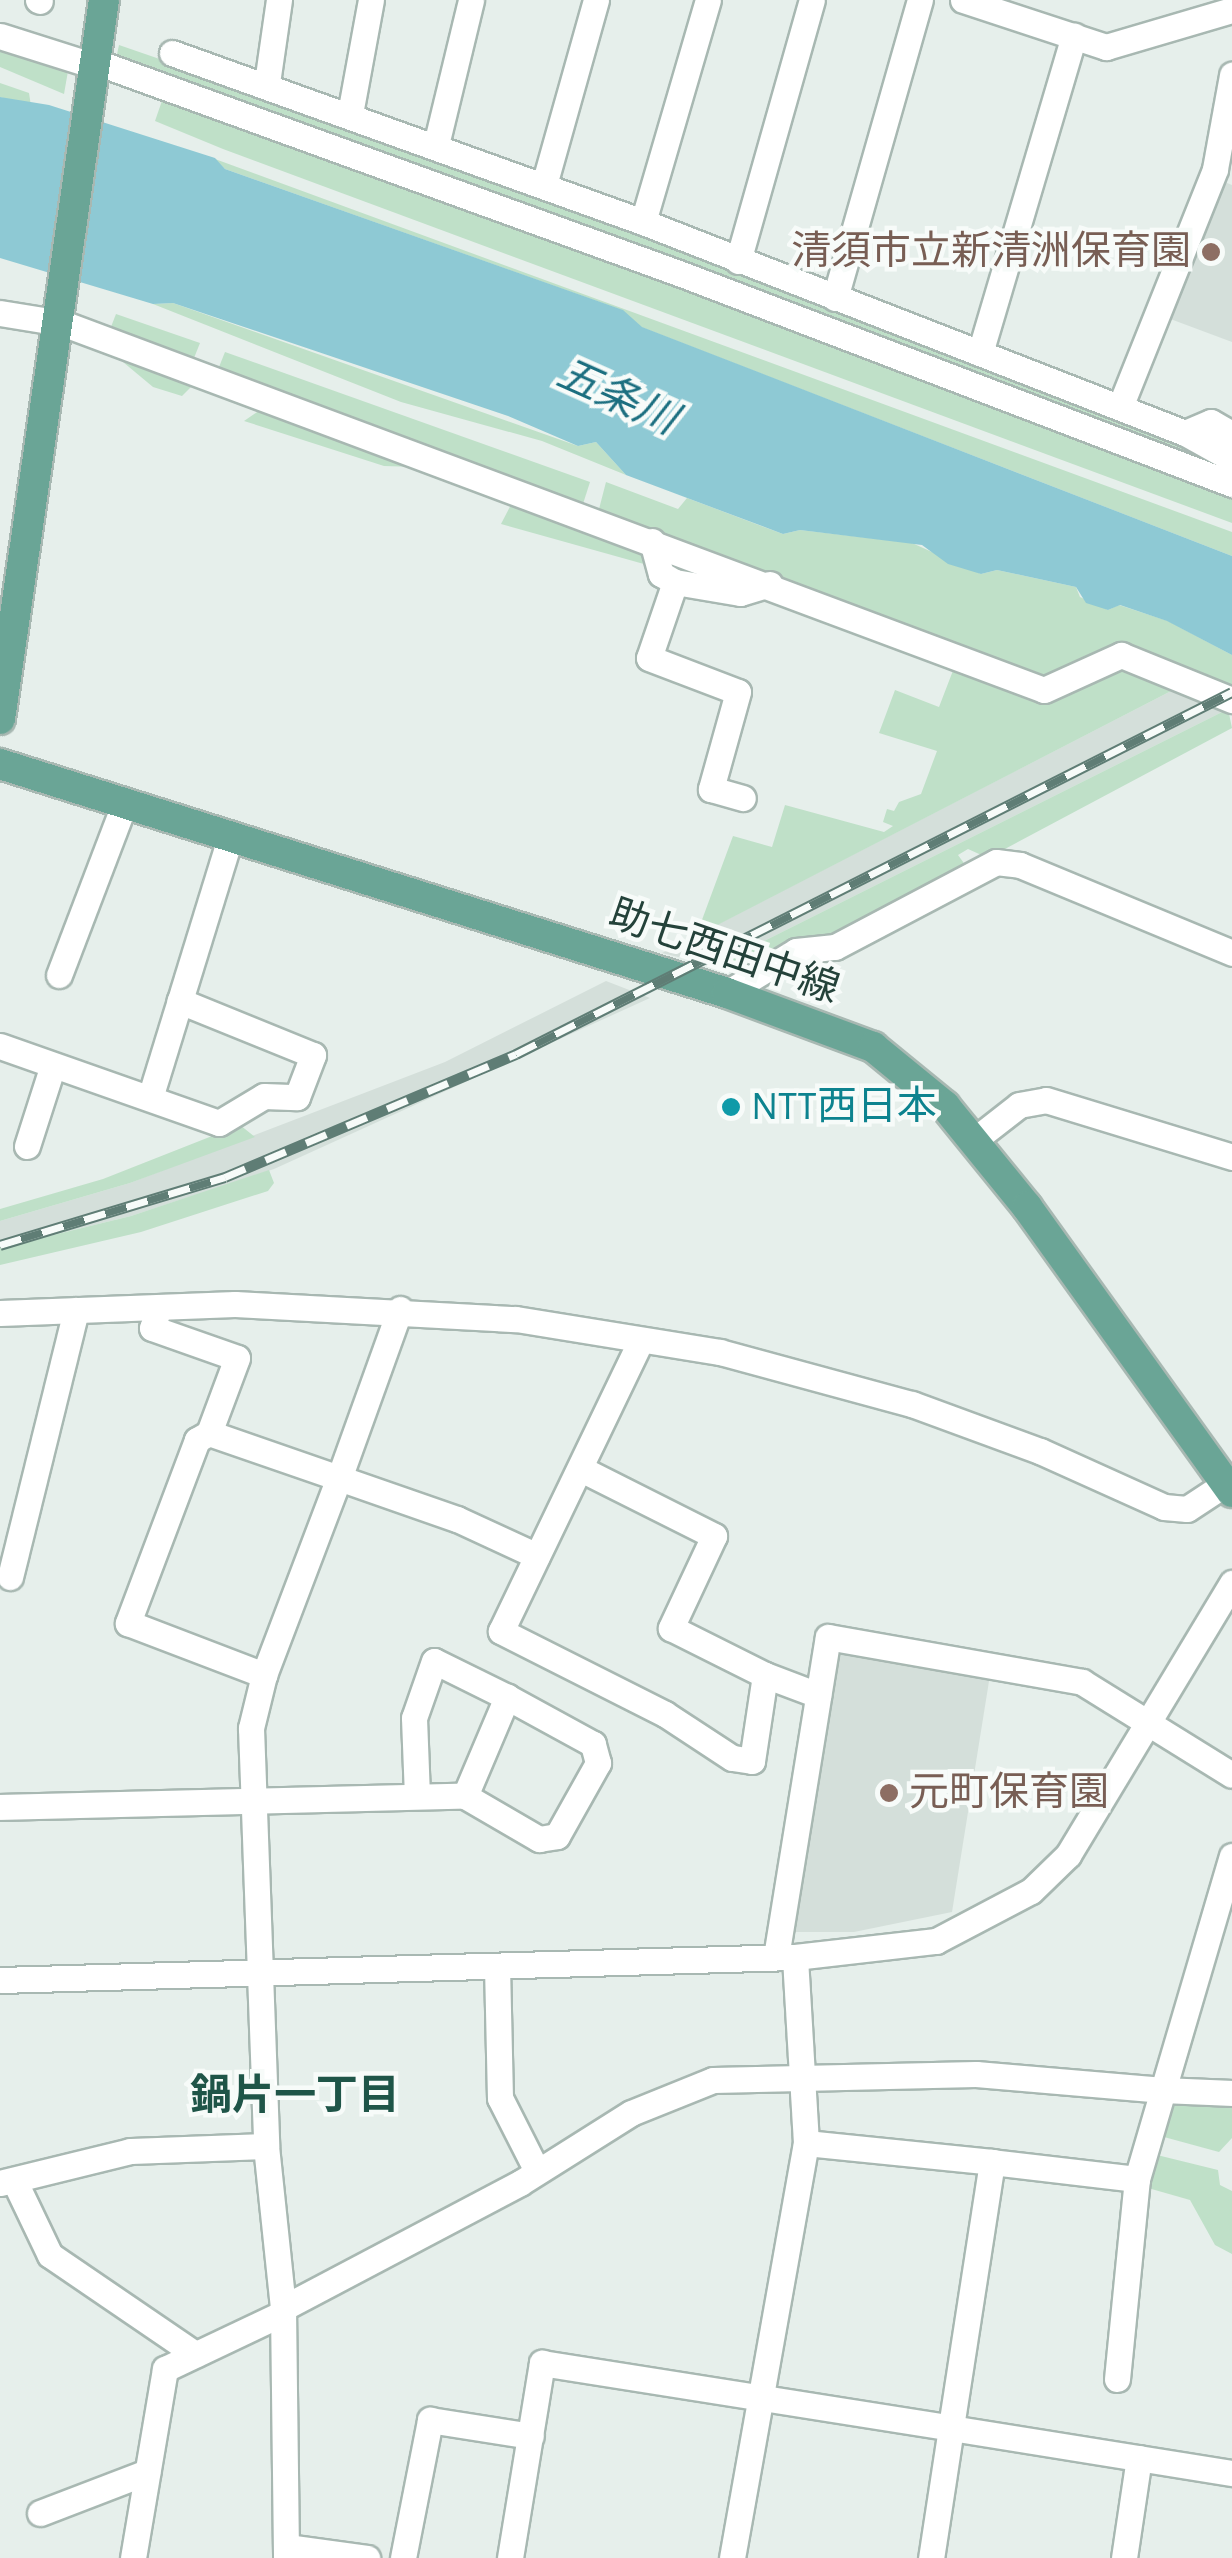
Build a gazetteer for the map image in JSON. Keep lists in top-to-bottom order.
{
  "streets": {
    "main road": ["助七西田中線"]
  },
  "districts": ["鍋片一丁目"],
  "water": ["五条川"],
  "places": ["清須市立新清洲保育園", "NTT西日本", "元町保育園"]
}
